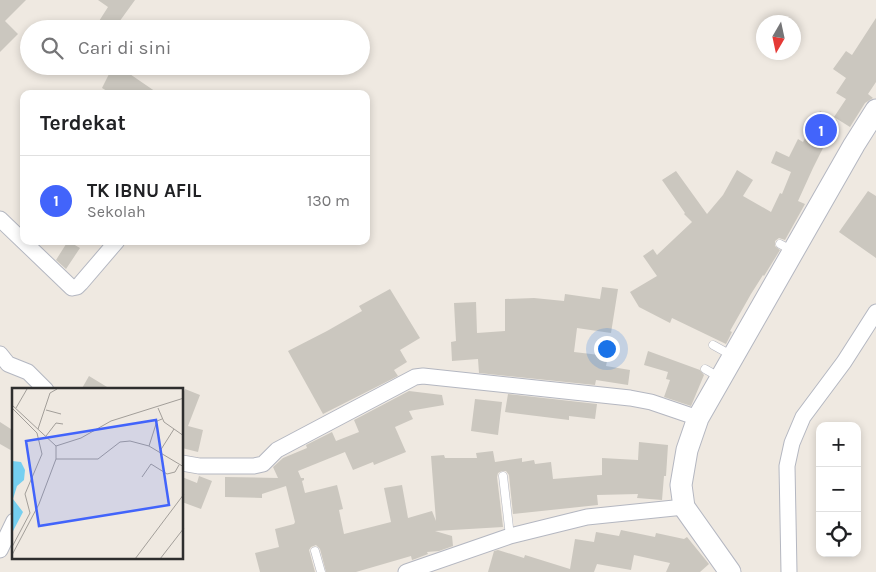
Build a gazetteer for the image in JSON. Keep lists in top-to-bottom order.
{
  "north": "bottom",
  "page": {
    "search": "Cari di sini",
    "heading": "Terdekat",
    "pins": "1",
    "list": [
      {
        "mark": "1",
        "name": "TK IBNU AFIL",
        "note": "Sekolah",
        "value": "130 m"
      }
    ],
    "map_buttons": ["+", "−"]
  }
}
